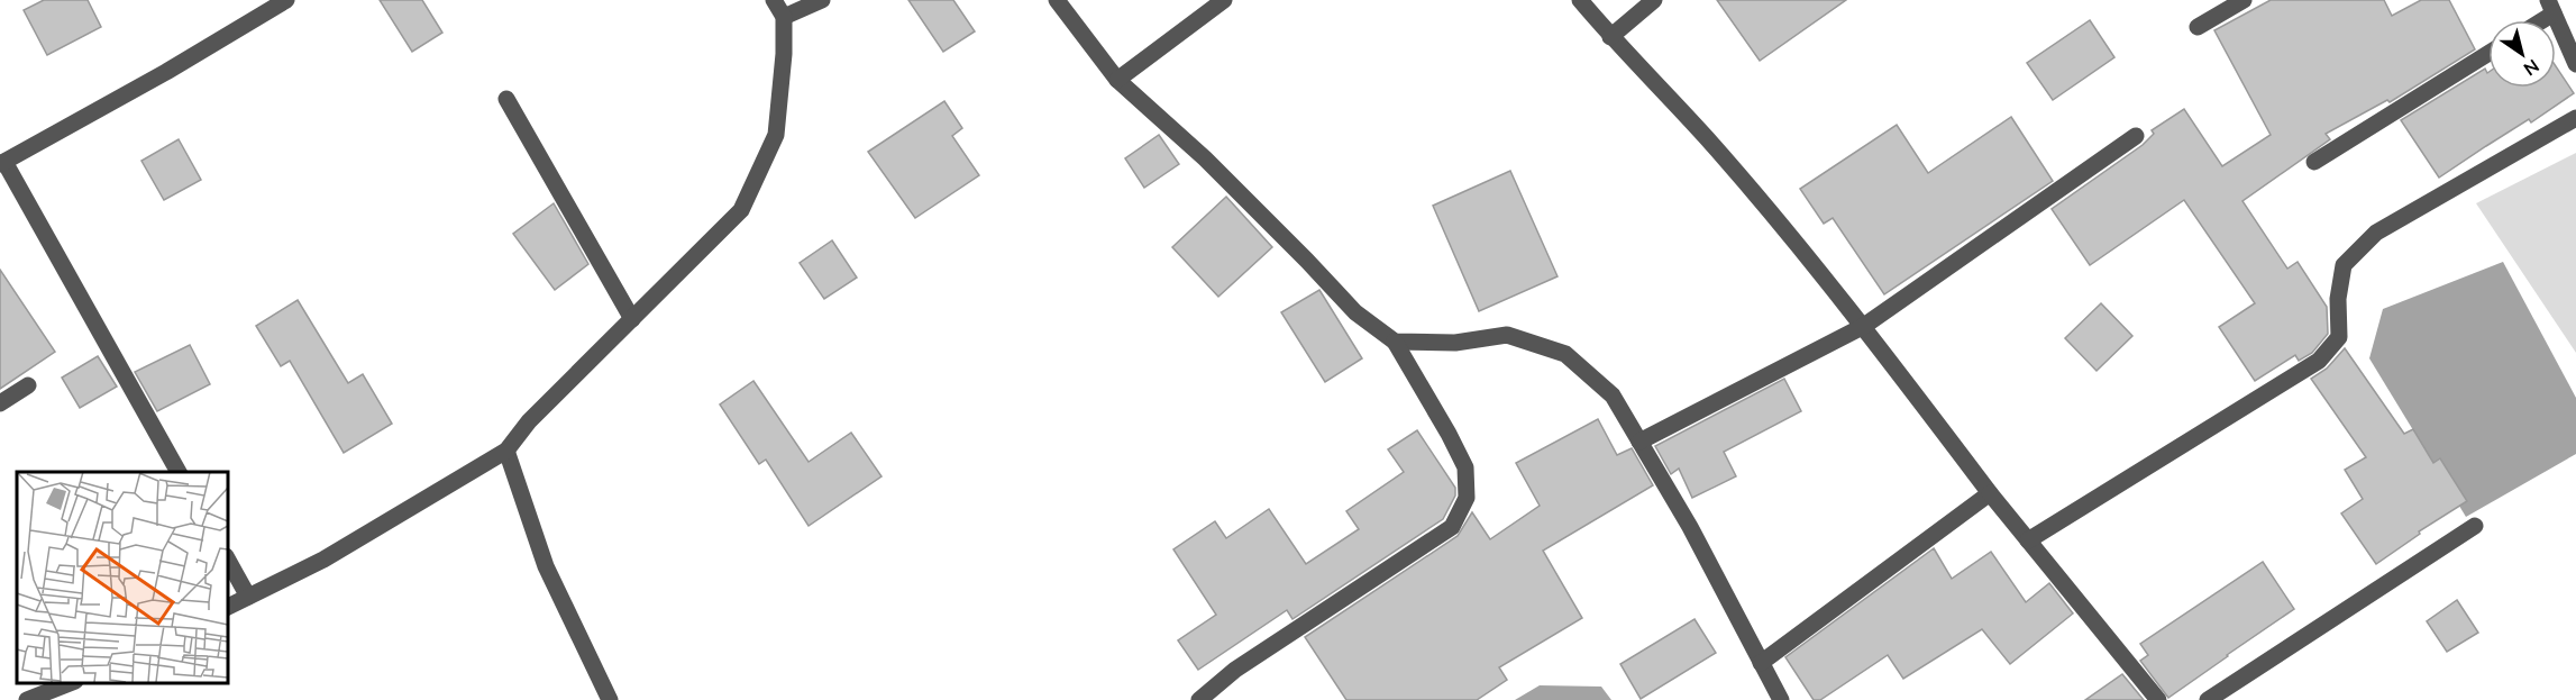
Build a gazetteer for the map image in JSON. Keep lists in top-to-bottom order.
{
  "north": "bottom right"
}
